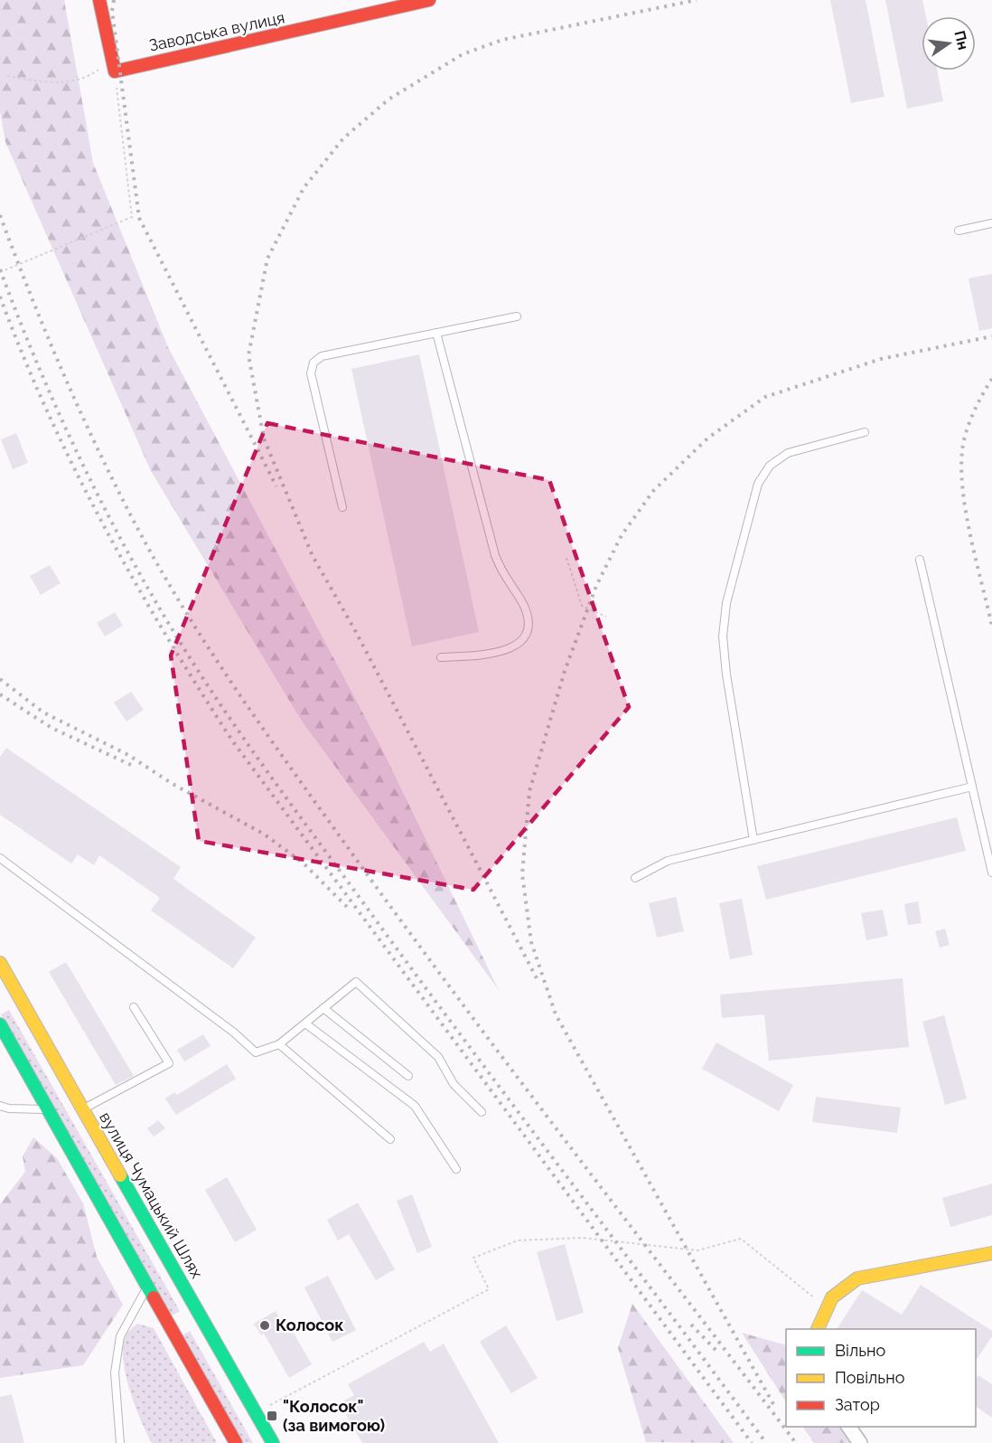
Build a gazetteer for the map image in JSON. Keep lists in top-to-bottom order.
{
  "streets": {
    "main road": ["Заводська вулиця", "вулиця Чумацький Шлях"]
  },
  "places": {
    "other": ["Колосок"],
    "transit": ["\"Колосок\" (за вимогою)"]
  },
  "legend": ["Вільно", "Повільно", "Затор"],
  "north": "right"
}
